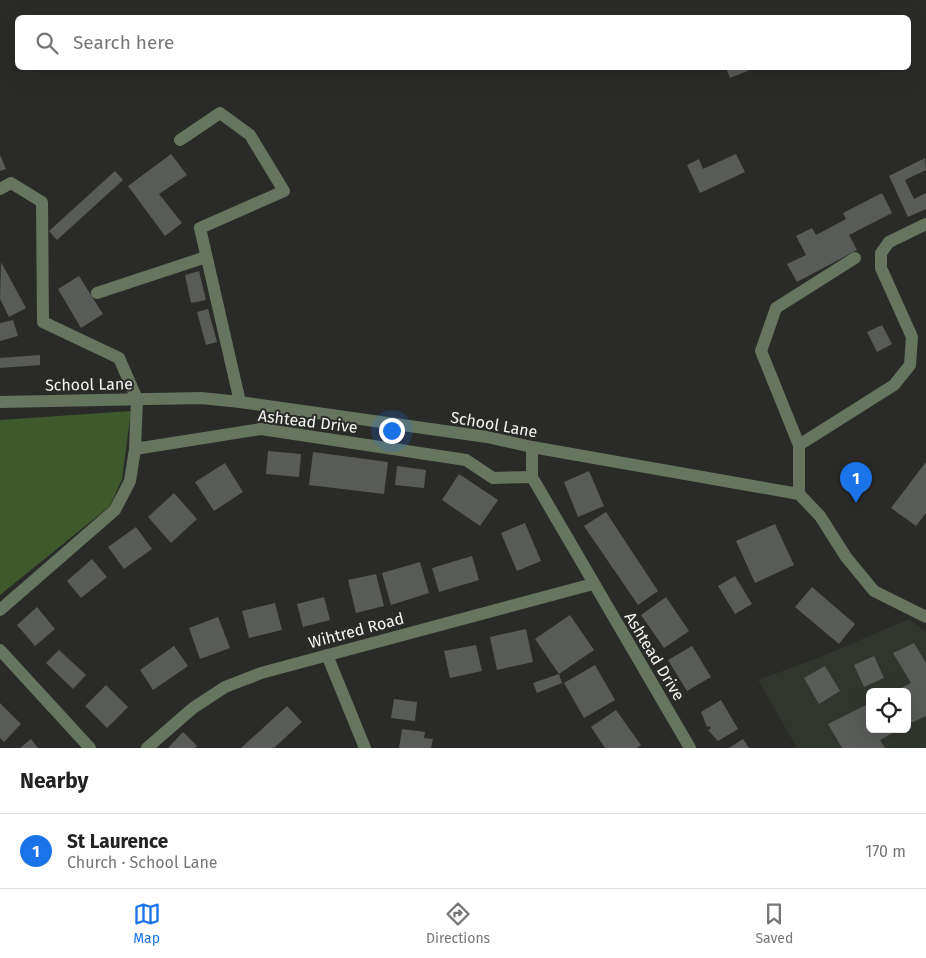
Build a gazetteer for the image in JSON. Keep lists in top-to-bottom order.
{
  "streets": {
    "street": ["School Lane", "Ashtead Drive", "Wihtred Road"]
  },
  "crossings": [
    ["School Lane", "Ashtead Drive"],
    ["Ashtead Drive", "Wihtred Road"]
  ],
  "page": {
    "search": "Search here",
    "pins": "1",
    "heading": "Nearby",
    "list": [
      {
        "mark": "1",
        "name": "St Laurence",
        "note": "Church · School Lane",
        "value": "170 m"
      }
    ],
    "nav": ["Map", "Directions", "Saved"]
  }
}
